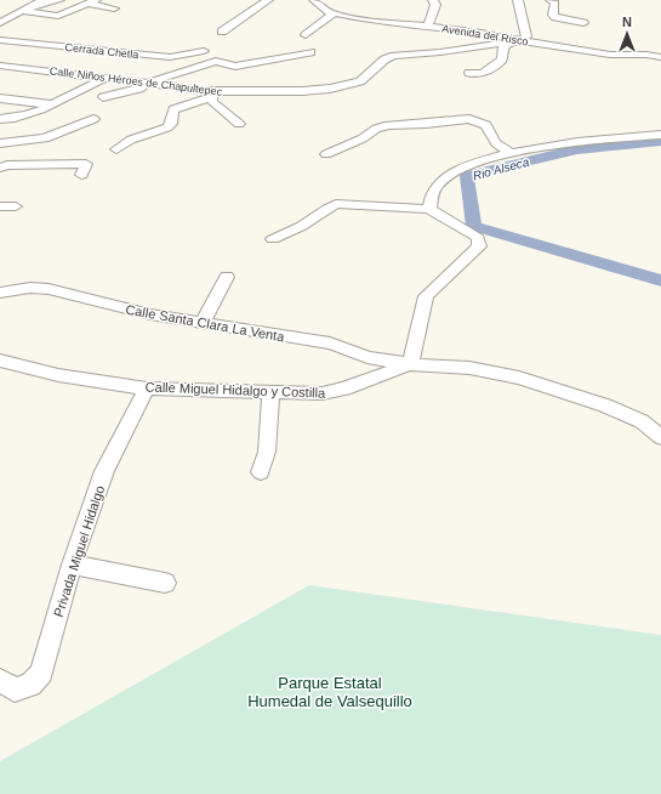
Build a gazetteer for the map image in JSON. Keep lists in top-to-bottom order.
{
  "streets": {
    "street": [
      "Avenida del Risco",
      "Cerrada Chetla",
      "Calle Niños Héroes de Chapultepec",
      "Calle Santa Clara La Venta",
      "Calle Miguel Hidalgo y Costilla",
      "Privada Miguel Hidalgo"
    ]
  },
  "crossings": [
    ["Avenida del Risco", "Calle Niños Héroes de Chapultepec"],
    ["Calle Santa Clara La Venta", "Calle Miguel Hidalgo y Costilla"],
    ["Calle Miguel Hidalgo y Costilla", "Privada Miguel Hidalgo"]
  ],
  "water": ["Rio Alseca"],
  "parks": ["Parque Estatal Humedal de Valsequillo"],
  "north": "top"
}
